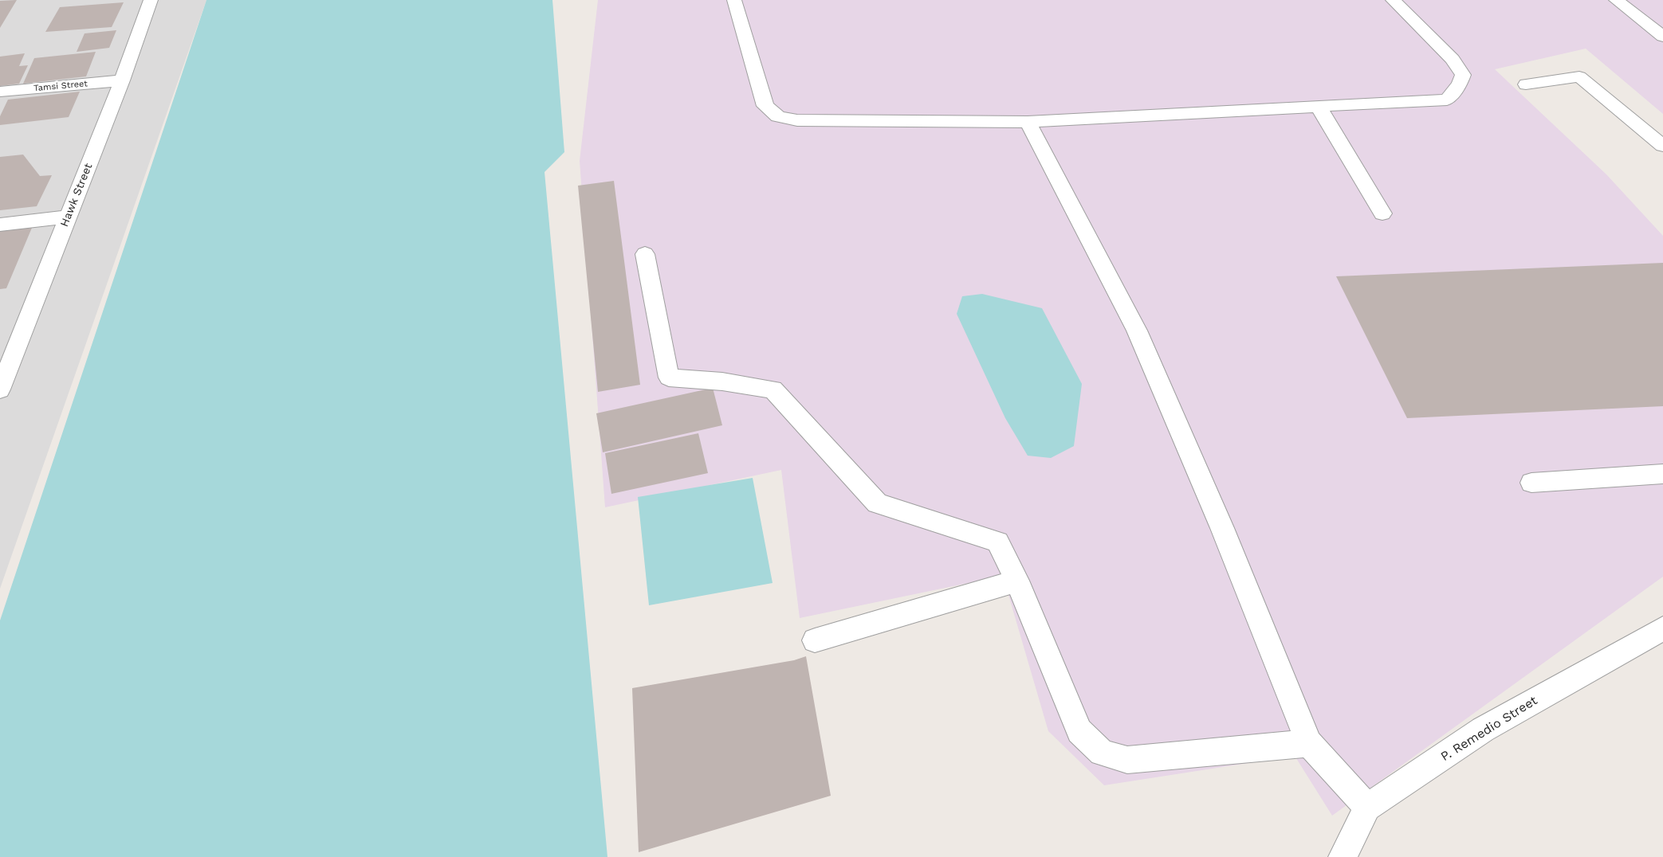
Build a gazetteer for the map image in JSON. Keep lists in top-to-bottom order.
{
  "streets": {
    "street": ["Tamsi Street", "Hawk Street", "P. Remedio Street"]
  },
  "crossings": [
    ["Tamsi Street", "Hawk Street"]
  ]
}
